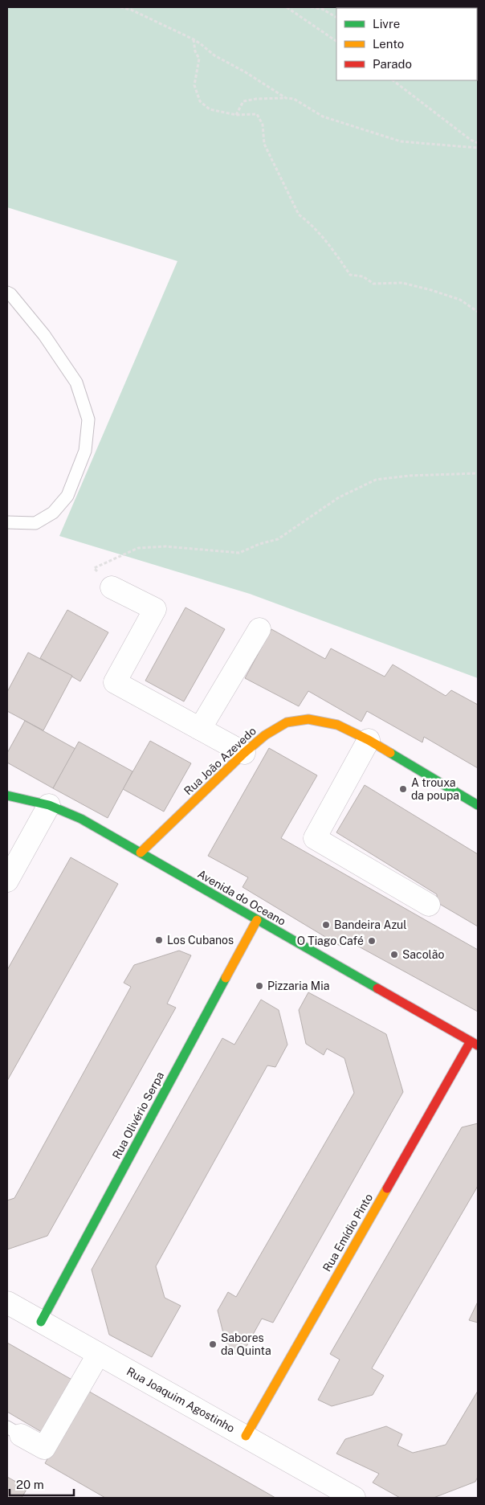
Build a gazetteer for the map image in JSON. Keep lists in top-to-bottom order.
{
  "streets": {
    "street": [
      "Rua João Azevedo",
      "Avenida do Oceano",
      "Rua Olivério Serpa",
      "Rua Emídio Pinto",
      "Rua Joaquim Agostinho"
    ]
  },
  "crossings": [
    ["Rua João Azevedo", "Avenida do Oceano"],
    ["Avenida do Oceano", "Rua Olivério Serpa"],
    ["Avenida do Oceano", "Rua Emídio Pinto"],
    ["Rua Olivério Serpa", "Rua Joaquim Agostinho"],
    ["Rua Emídio Pinto", "Rua Joaquim Agostinho"]
  ],
  "places": [
    "A trouxa da poupa",
    "Bandeira Azul",
    "Los Cubanos",
    "O Tiago Café",
    "Sacolão",
    "Pizzaria Mia",
    "Sabores da Quinta"
  ],
  "legend": ["Livre", "Lento", "Parado"],
  "scale_bar": "20 m"
}
